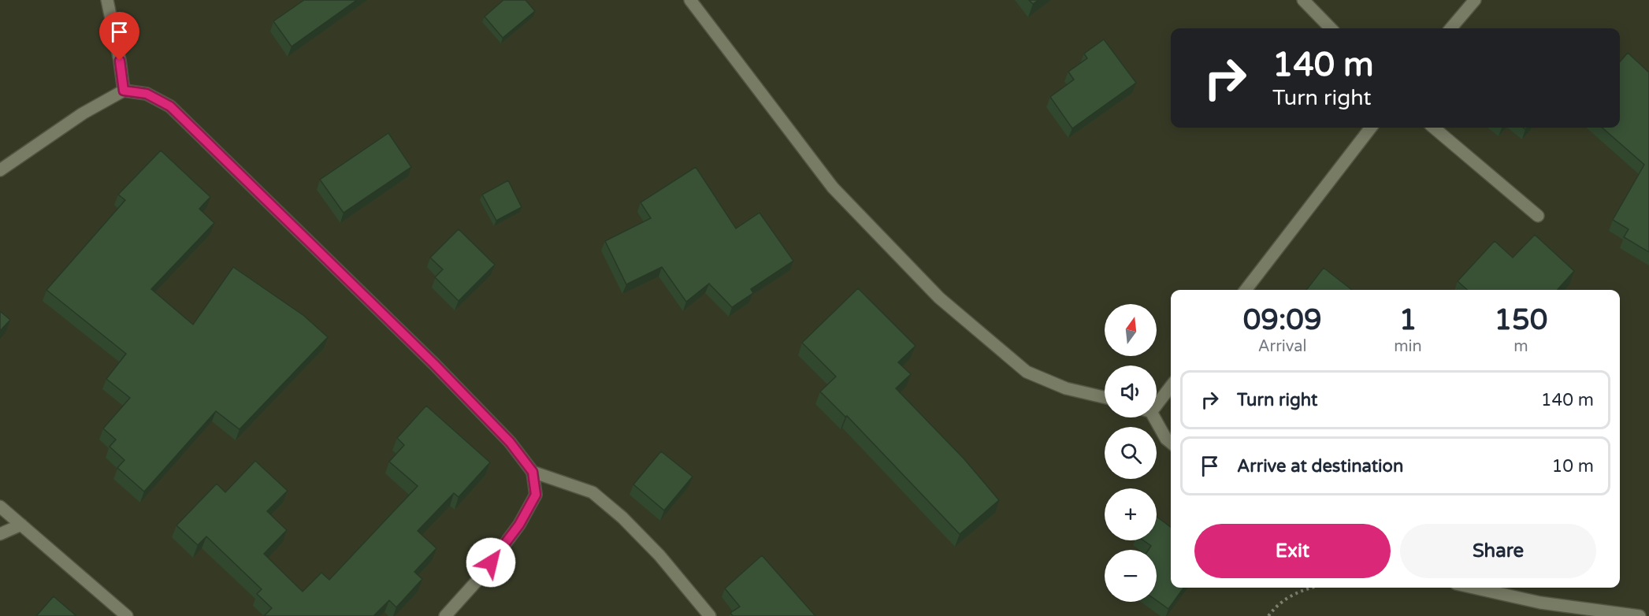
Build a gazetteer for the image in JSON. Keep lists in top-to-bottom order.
{
  "north": "top",
  "page": {
    "turn": ["140 m", "Turn right"],
    "eta": [
      "09:09",
      "Arrival",
      "1",
      "min",
      "150",
      "m"
    ],
    "map_buttons": ["+", "−"],
    "list": [
      {
        "name": "Turn right",
        "value": "140 m"
      },
      {
        "name": "Arrive at destination",
        "value": "10 m"
      }
    ],
    "buttons": ["Exit", "Share"]
  }
}
